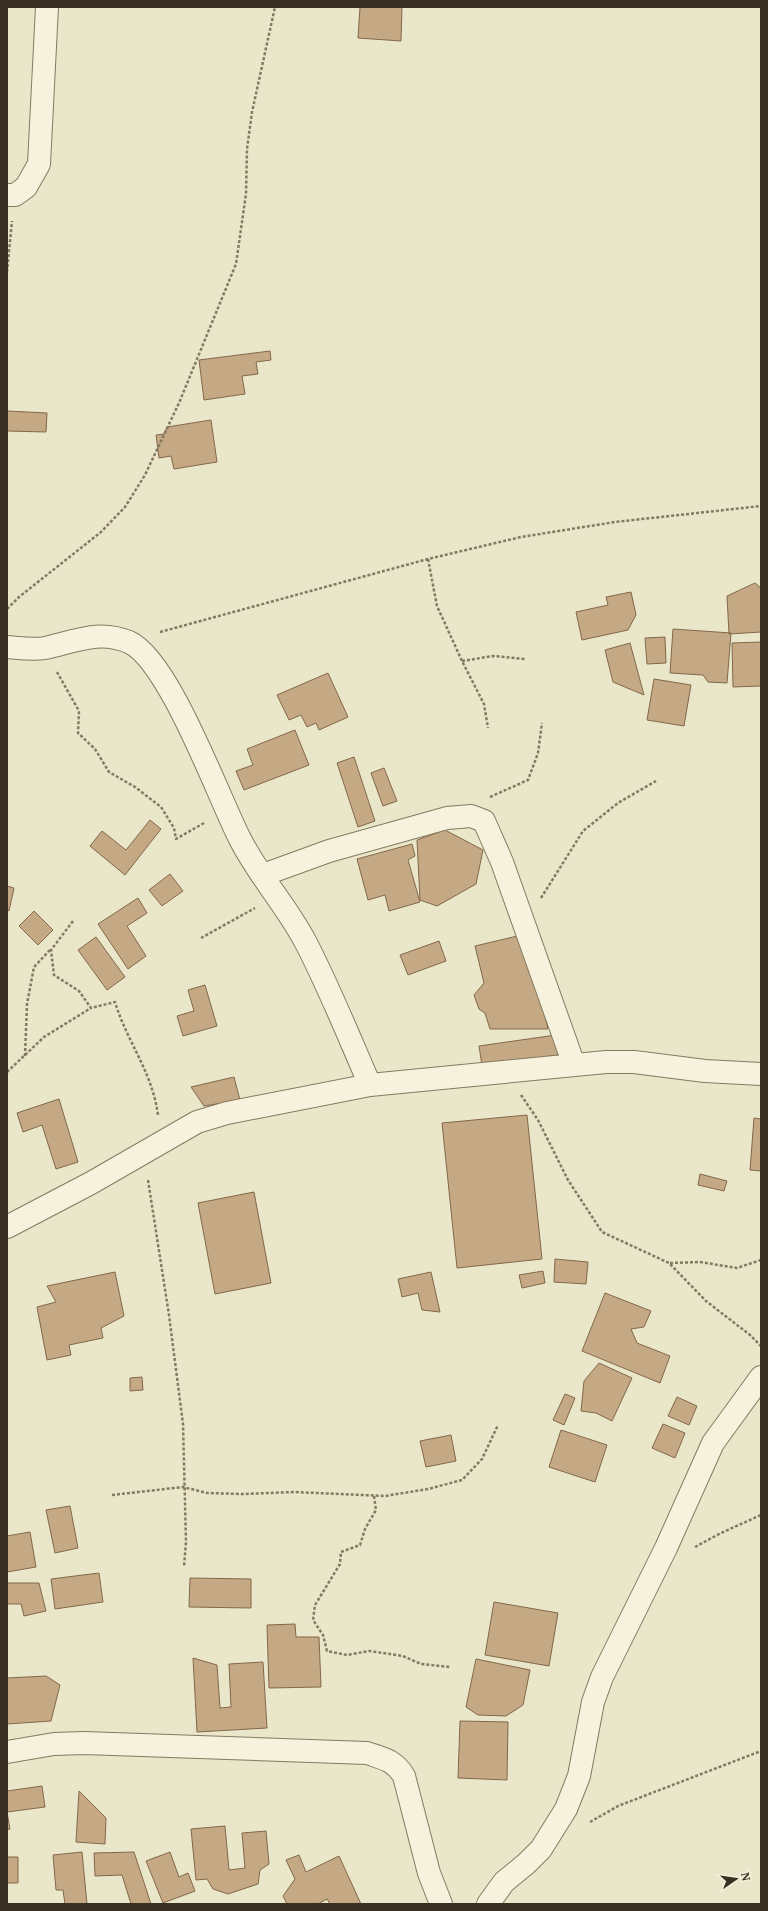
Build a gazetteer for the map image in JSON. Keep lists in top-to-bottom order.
{
  "north": "right"
}
